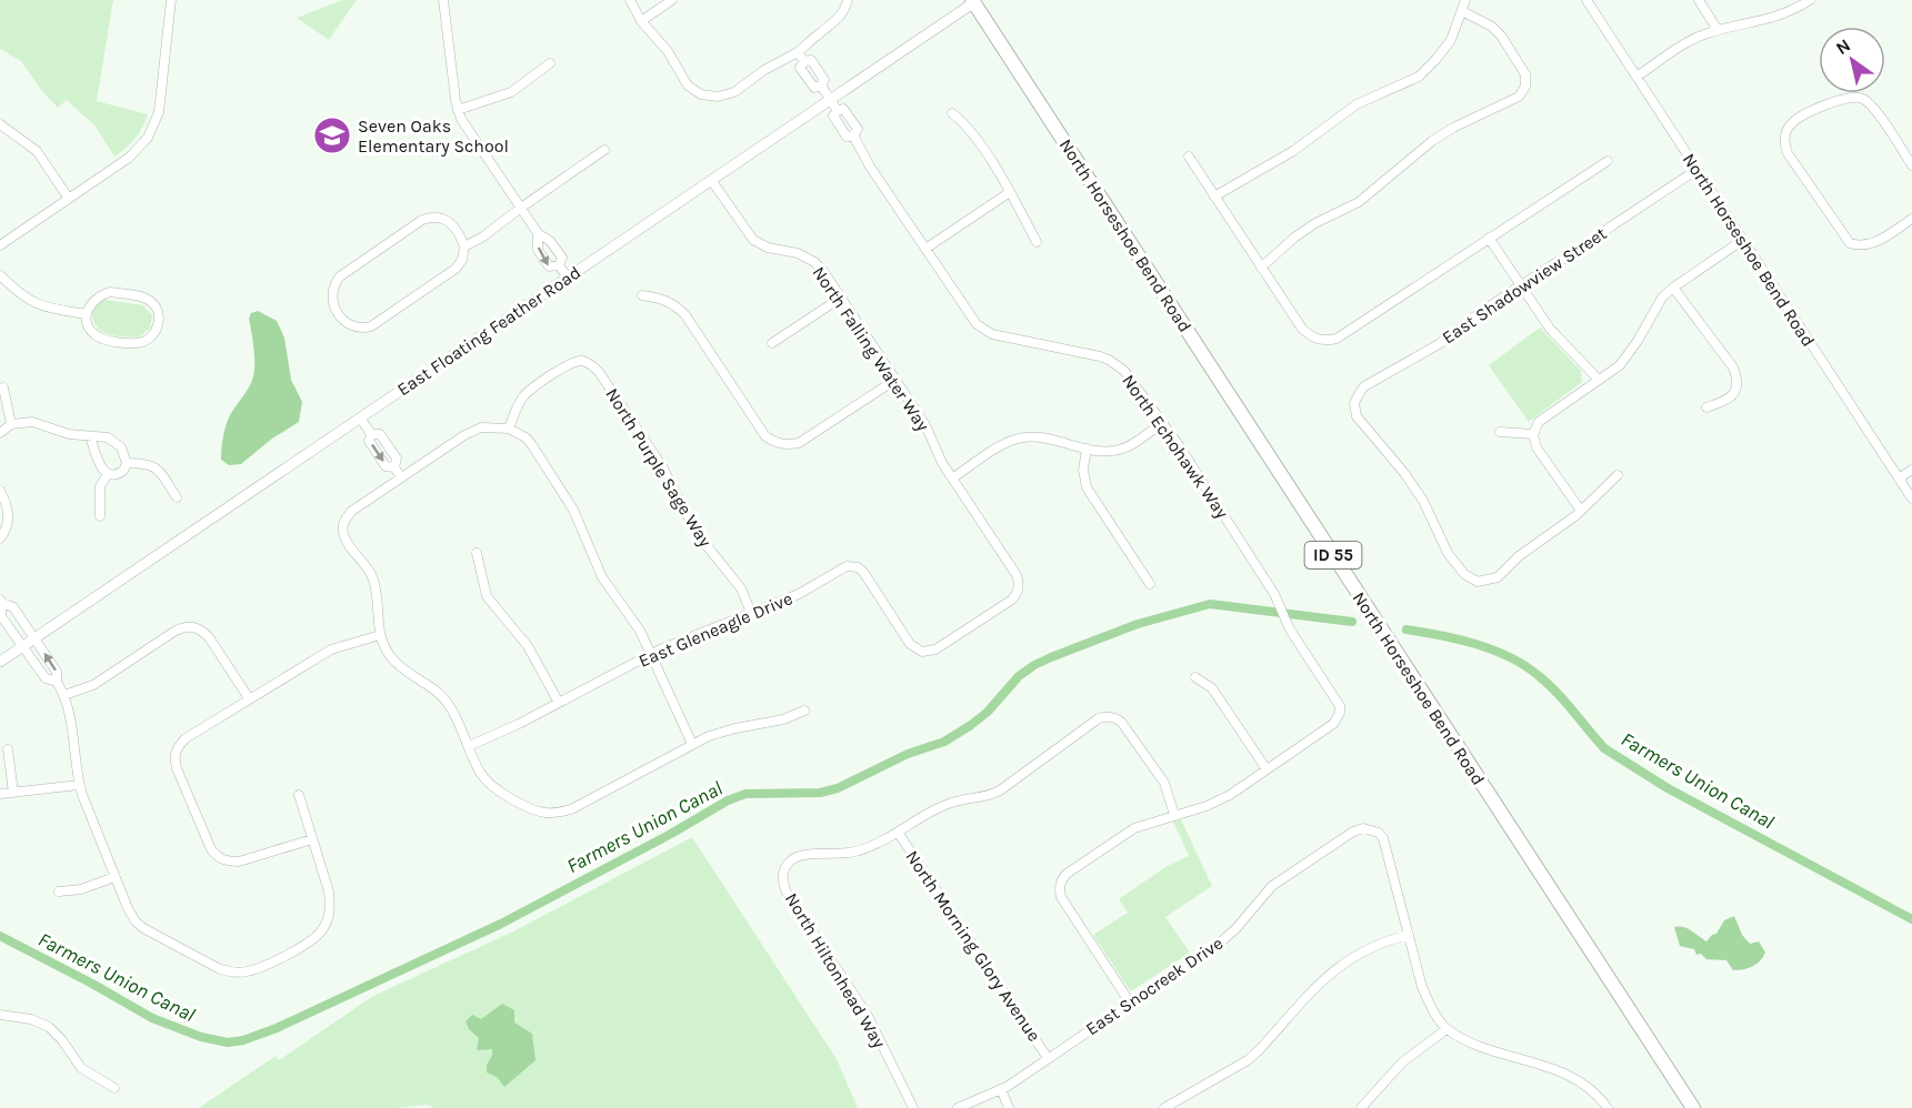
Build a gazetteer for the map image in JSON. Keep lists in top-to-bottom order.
{
  "streets": {
    "highway": ["North Horseshoe Bend Road", "ID 55"],
    "main road": ["East Floating Feather Road"],
    "street": [
      "East Shadowview Street",
      "North Falling Water Way",
      "North Echohawk Way",
      "North Purple Sage Way",
      "East Gleneagle Drive",
      "North Morning Glory Avenue",
      "North Hiltonhead Way",
      "East Snocreek Drive"
    ]
  },
  "crossings": [
    ["North Horseshoe Bend Road", "East Shadowview Street"],
    ["North Horseshoe Bend Road", "East Floating Feather Road"],
    ["East Floating Feather Road", "North Falling Water Way"],
    ["East Floating Feather Road", "North Echohawk Way"],
    ["North Falling Water Way", "East Gleneagle Drive"],
    ["North Purple Sage Way", "East Gleneagle Drive"],
    ["North Morning Glory Avenue", "North Hiltonhead Way"],
    ["North Morning Glory Avenue", "East Snocreek Drive"]
  ],
  "water": ["Farmers Union Canal"],
  "places": {
    "school or university": ["Seven Oaks Elementary School"]
  },
  "north": "top left"
}
